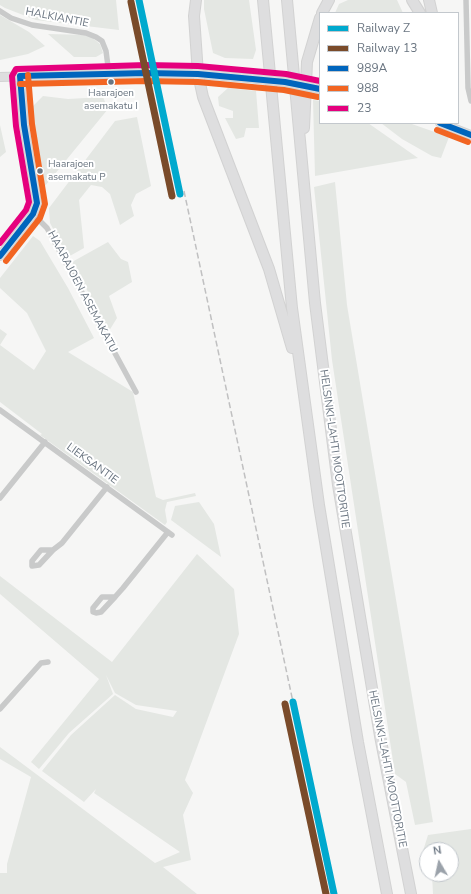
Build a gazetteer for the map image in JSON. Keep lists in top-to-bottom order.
{
  "streets": {
    "highway": ["HELSINKI-LAHTI MOOTTORITIE"],
    "street": ["HALKIANTIE", "HAARAJOEN ASEMAKATU", "LIEKSANTIE"]
  },
  "places": ["Haarajoen asemakatu I", "Haarajoen asemakatu P"],
  "lines": [
    "rail line Z",
    "rail line 13",
    "transit line 23",
    "transit line 989A",
    "transit line 988"
  ],
  "legend": [
    "Railway Z",
    "Railway 13",
    "989A",
    "988",
    "23"
  ],
  "north": "top"
}
